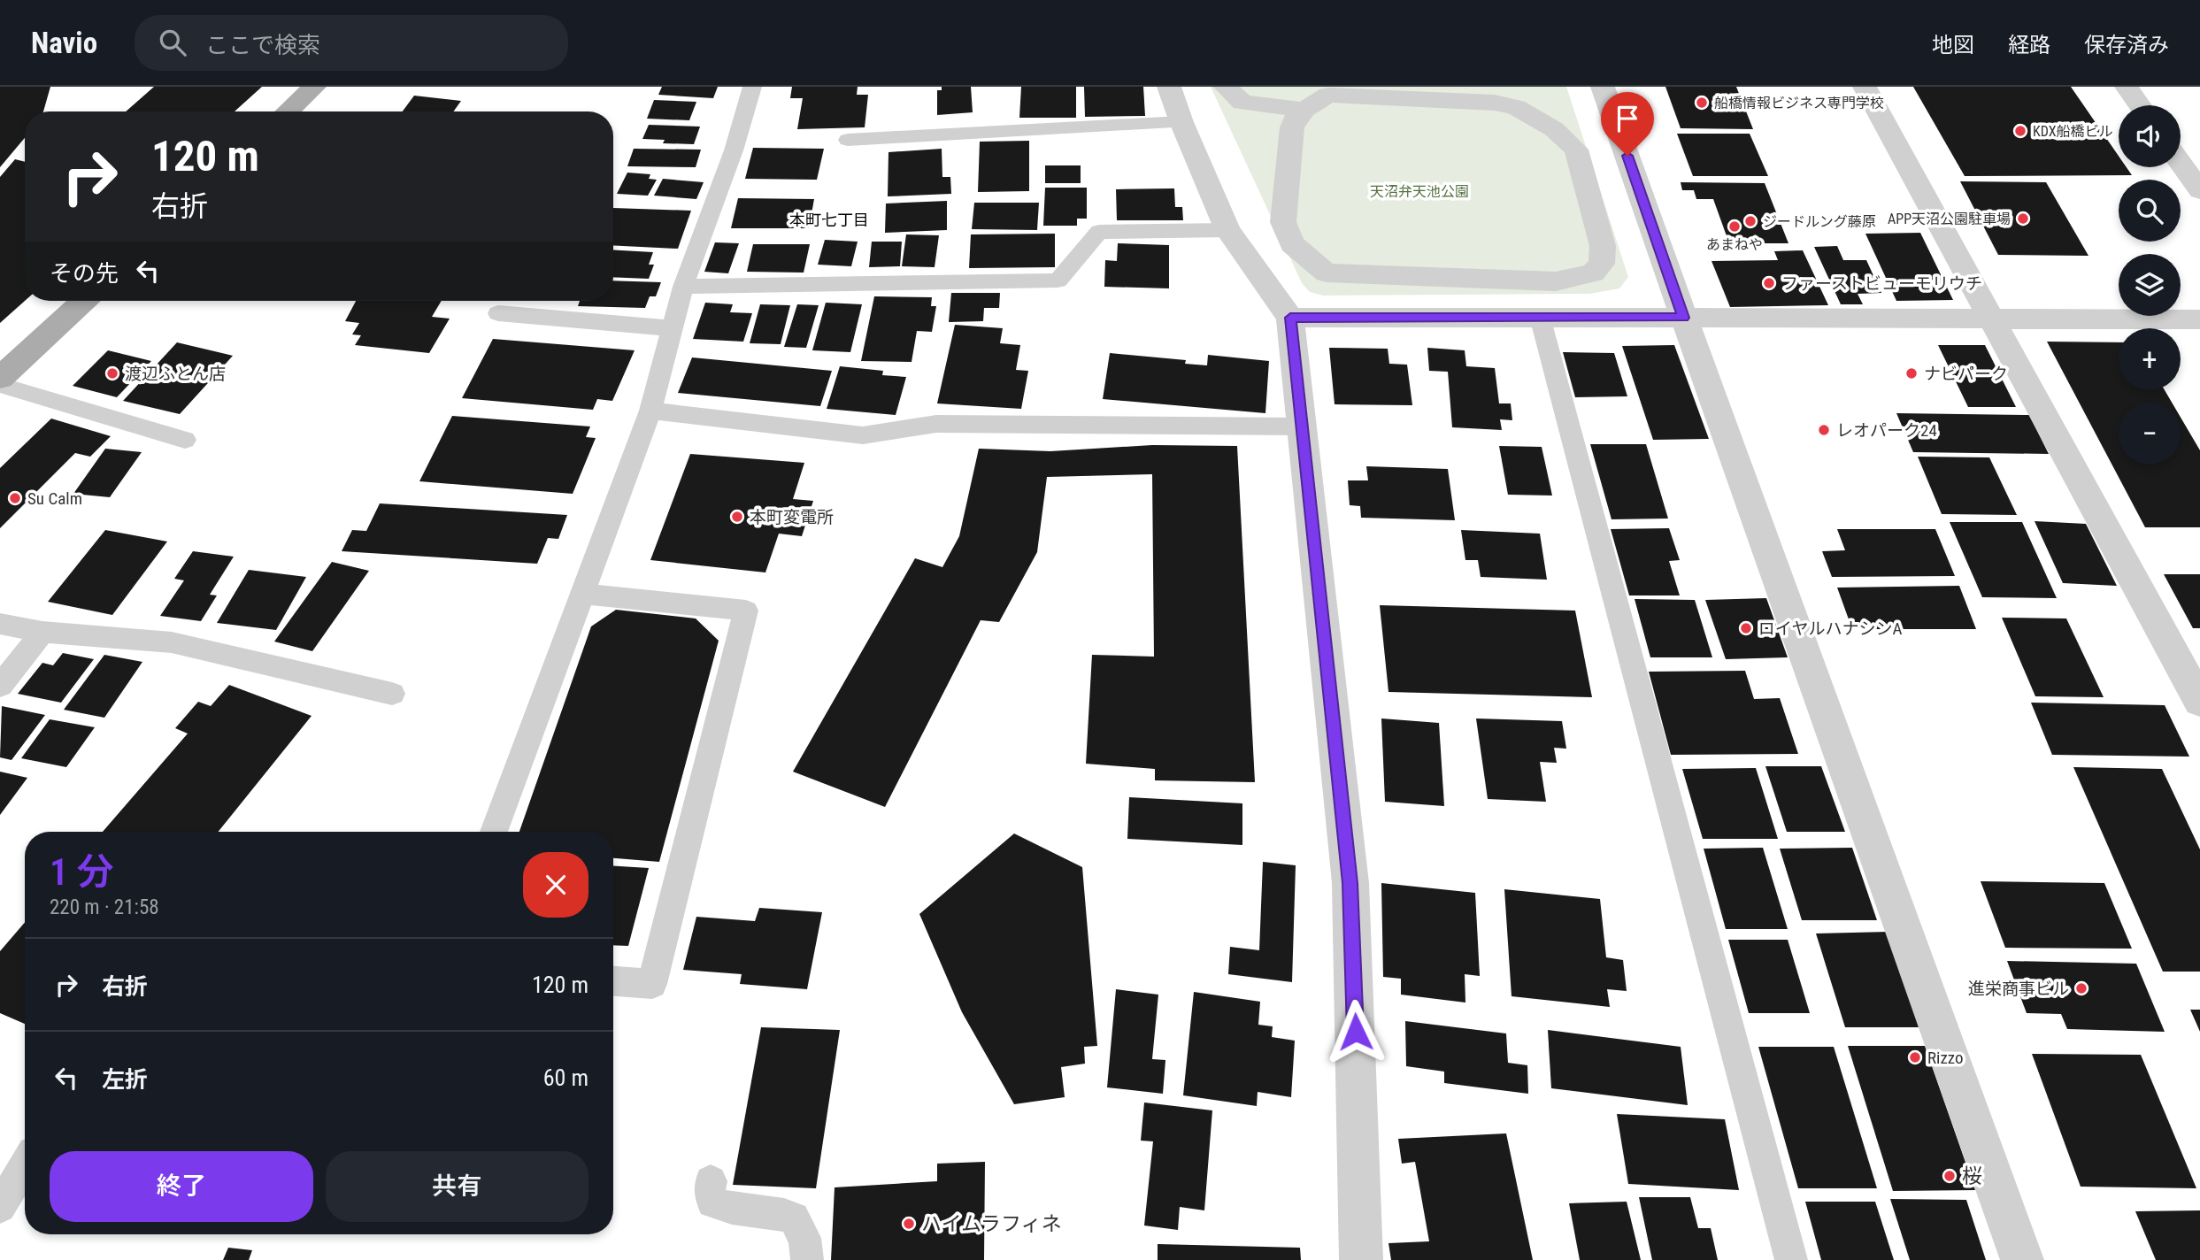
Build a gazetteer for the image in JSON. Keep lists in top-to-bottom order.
{
  "districts": ["本町七丁目"],
  "parks": ["天沼弁天池公園"],
  "places": [
    "船橋情報ビジネス専門学校",
    "KDX船橋ビル",
    "APP天沼公園駐車場",
    "ジードルング藤原",
    "あまねや",
    "ファーストビューモリウチ",
    "渡辺ふとん店",
    "ナビパーク",
    "レオパーク24",
    "Su Calm",
    "本町変電所",
    "ロイヤルハナシンA",
    "進栄商事ビル",
    "Rizzo",
    "桜",
    "ハイムラフィネ"
  ],
  "page": {
    "header": "Navio",
    "search": "ここで検索",
    "nav": ["地図", "経路", "保存済み"],
    "map_buttons": ["+", "−"],
    "turn": ["120 m", "右折"],
    "then": "その先",
    "heading": ["1 分", "220 m · 21:58"],
    "list": [
      {
        "name": "右折",
        "value": "120 m"
      },
      {
        "name": "左折",
        "value": "60 m"
      }
    ],
    "buttons": ["終了", "共有"]
  }
}
